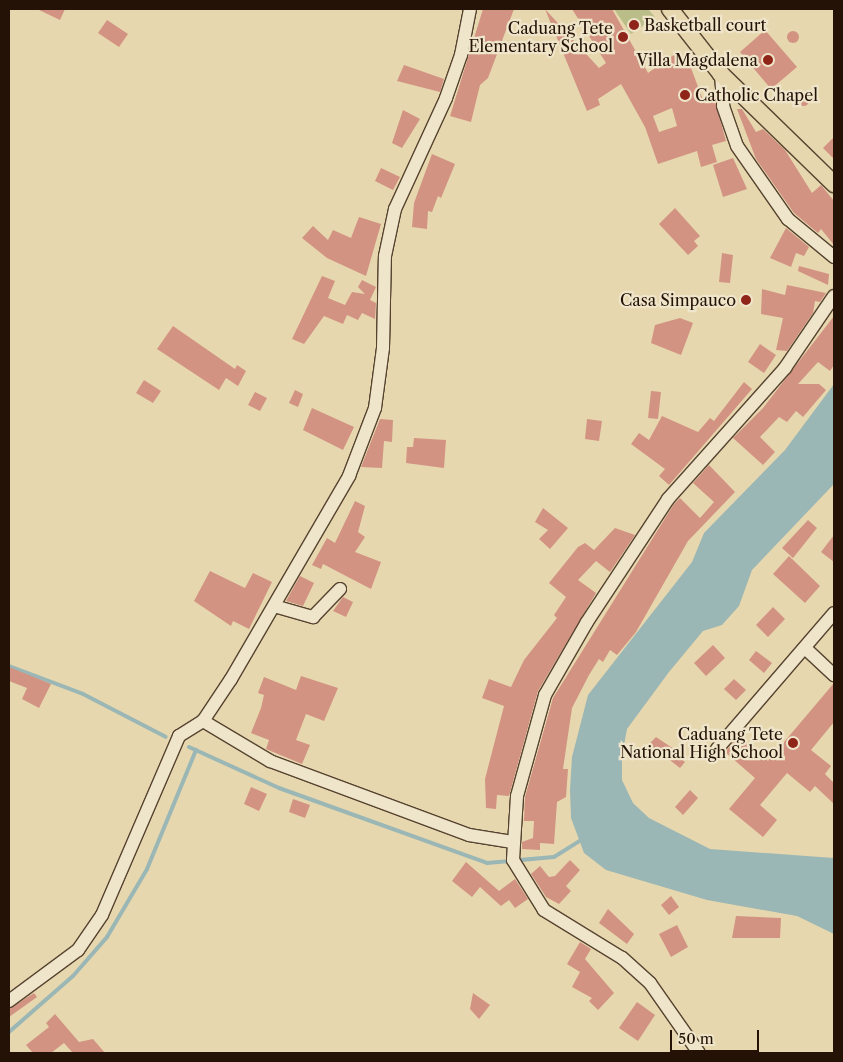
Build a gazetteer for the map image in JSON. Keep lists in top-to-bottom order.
{
  "places": [
    "Basketball court",
    "Caduang Tete Elementary School",
    "Villa Magdalena",
    "Catholic Chapel",
    "Casa Simpauco",
    "Caduang Tete National High School"
  ],
  "scale_bar": "50 m"
}
